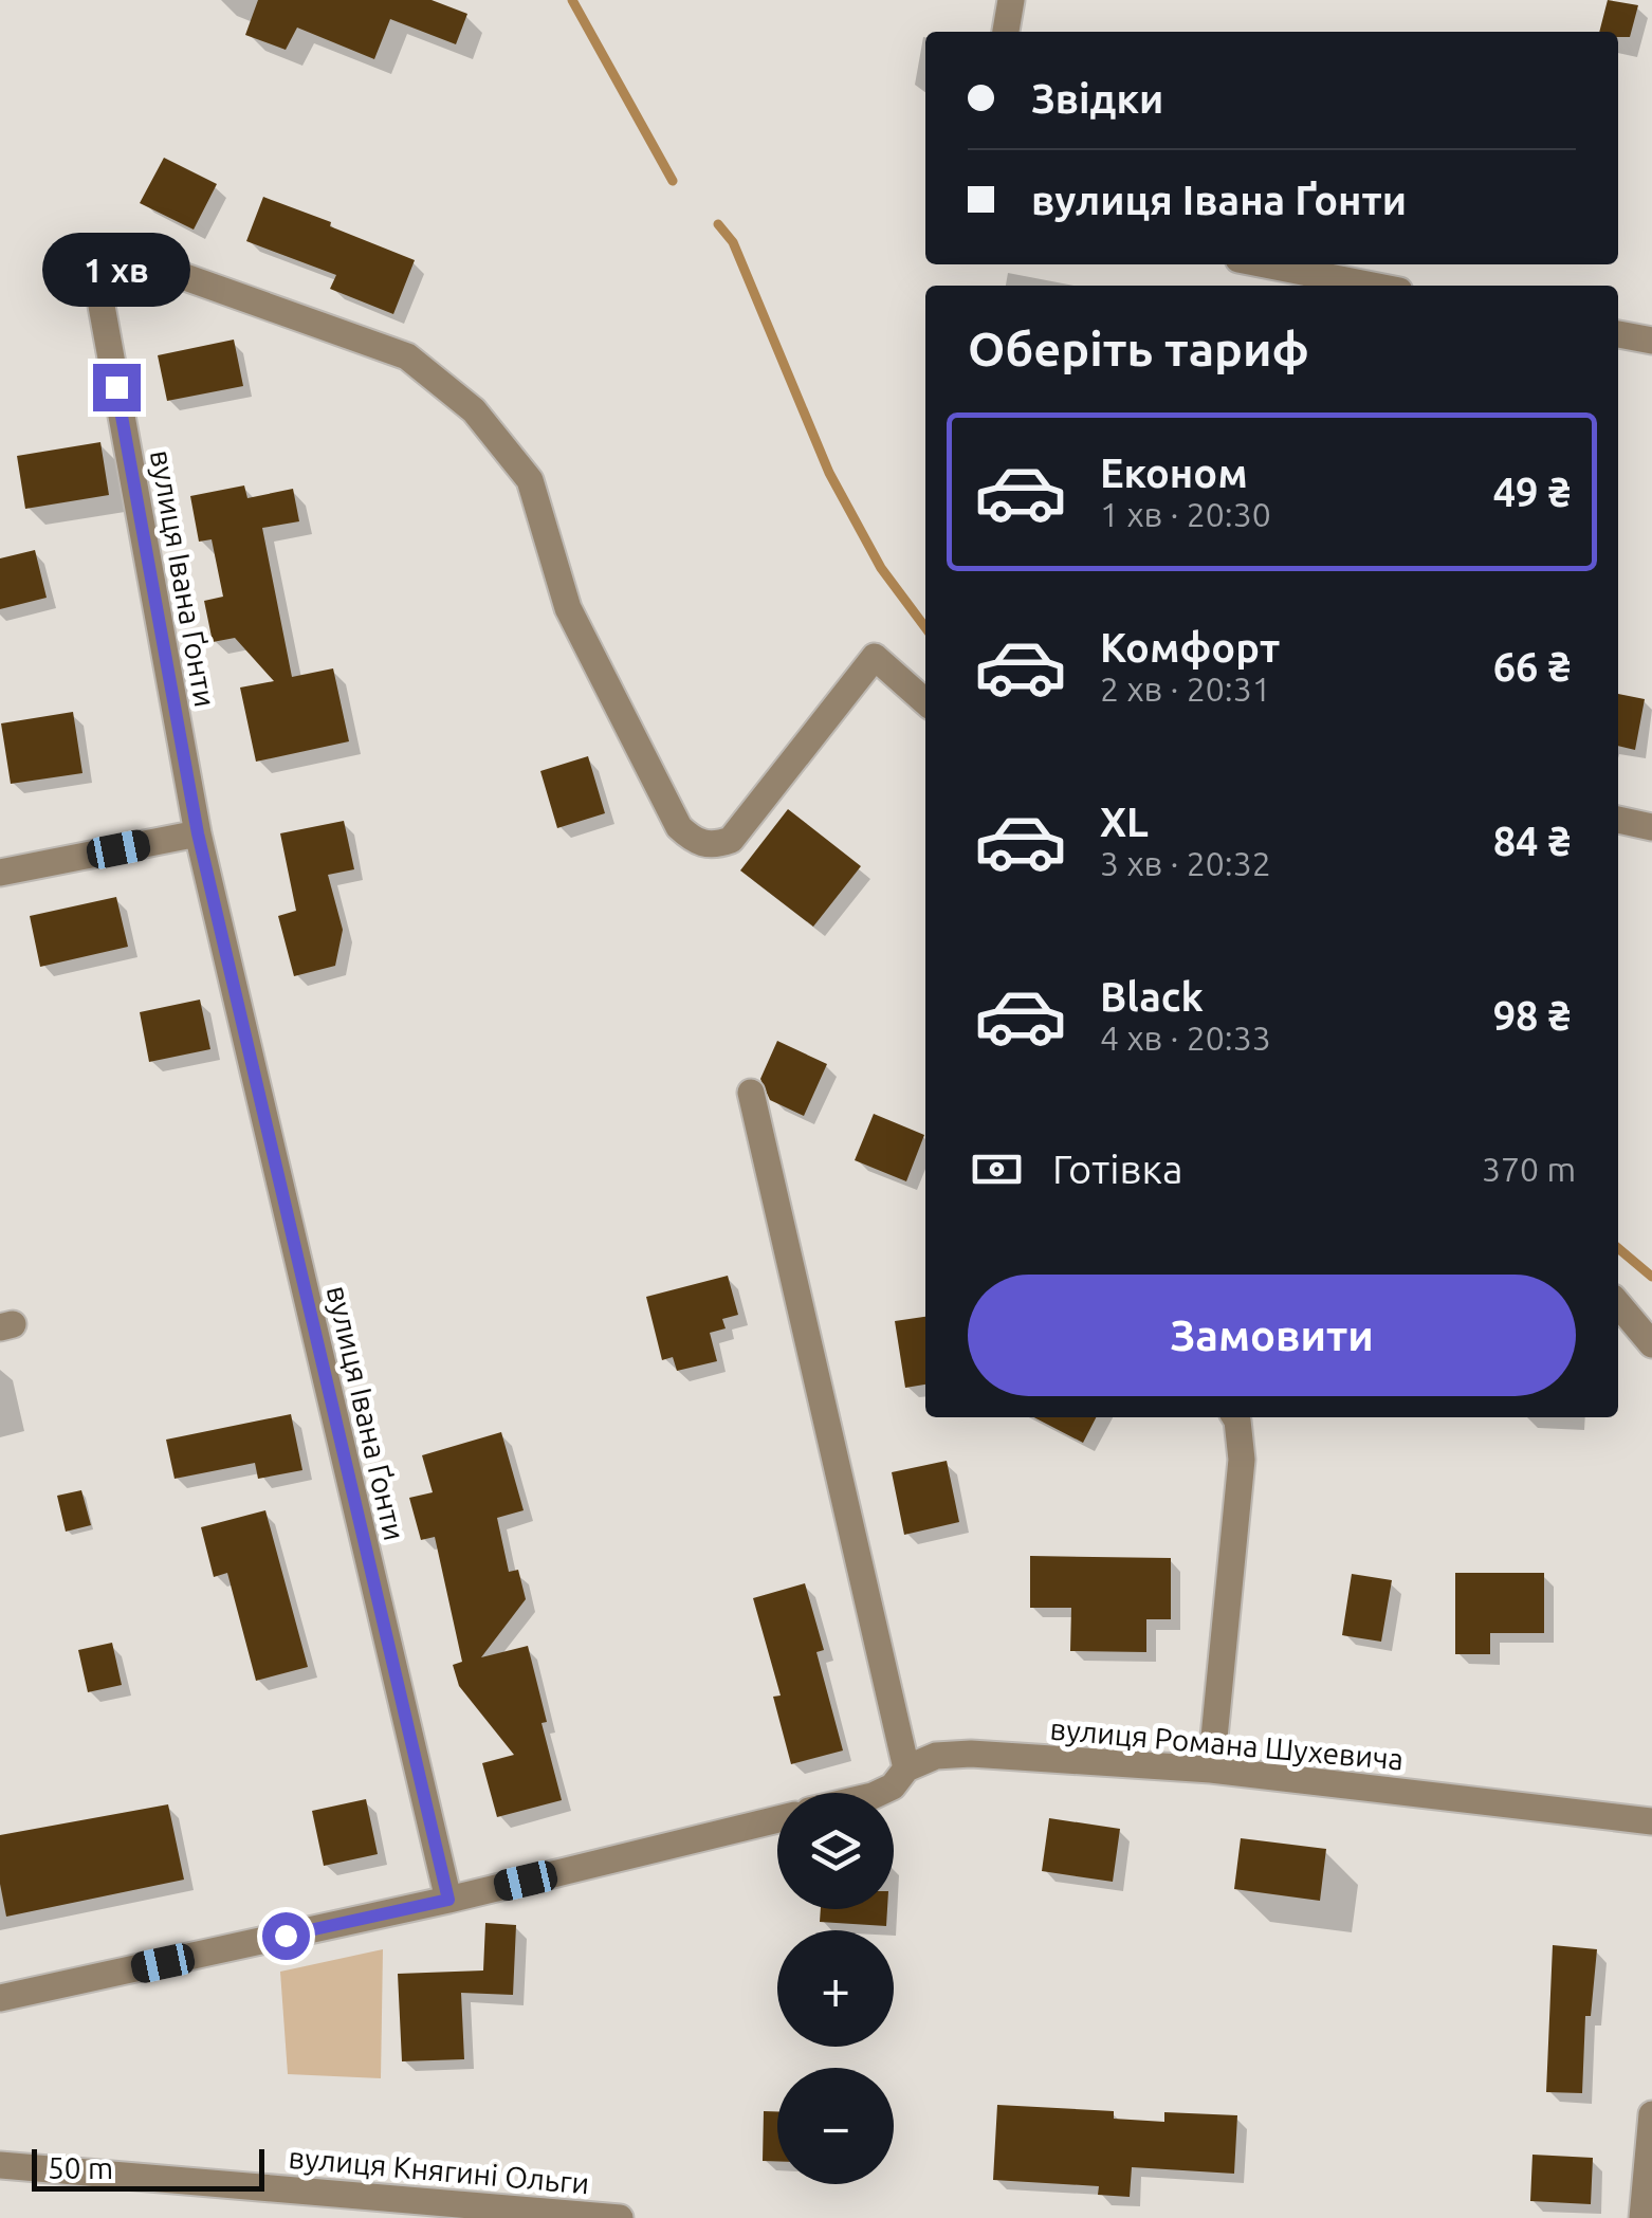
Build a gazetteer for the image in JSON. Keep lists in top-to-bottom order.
{
  "streets": {
    "street": ["вулиця Івана Ґонти", "вулиця Романа Шухевича", "вулиця Княгині Ольги"]
  },
  "scale_bar": "50 m",
  "page": {
    "banner": ["Звідки", "вулиця Івана Ґонти"],
    "bubble": "1 хв",
    "heading": "Оберіть тариф",
    "list": [
      {
        "name": "Економ",
        "note": "1 хв · 20:30",
        "value": "49 ₴"
      },
      {
        "name": "Комфорт",
        "note": "2 хв · 20:31",
        "value": "66 ₴"
      },
      {
        "name": "XL",
        "note": "3 хв · 20:32",
        "value": "84 ₴"
      },
      {
        "name": "Black",
        "note": "4 хв · 20:33",
        "value": "98 ₴"
      }
    ],
    "pay": ["Готівка", "370 m"],
    "buttons": "Замовити",
    "map_buttons": ["+", "−"],
    "scale": "50 m"
  }
}
